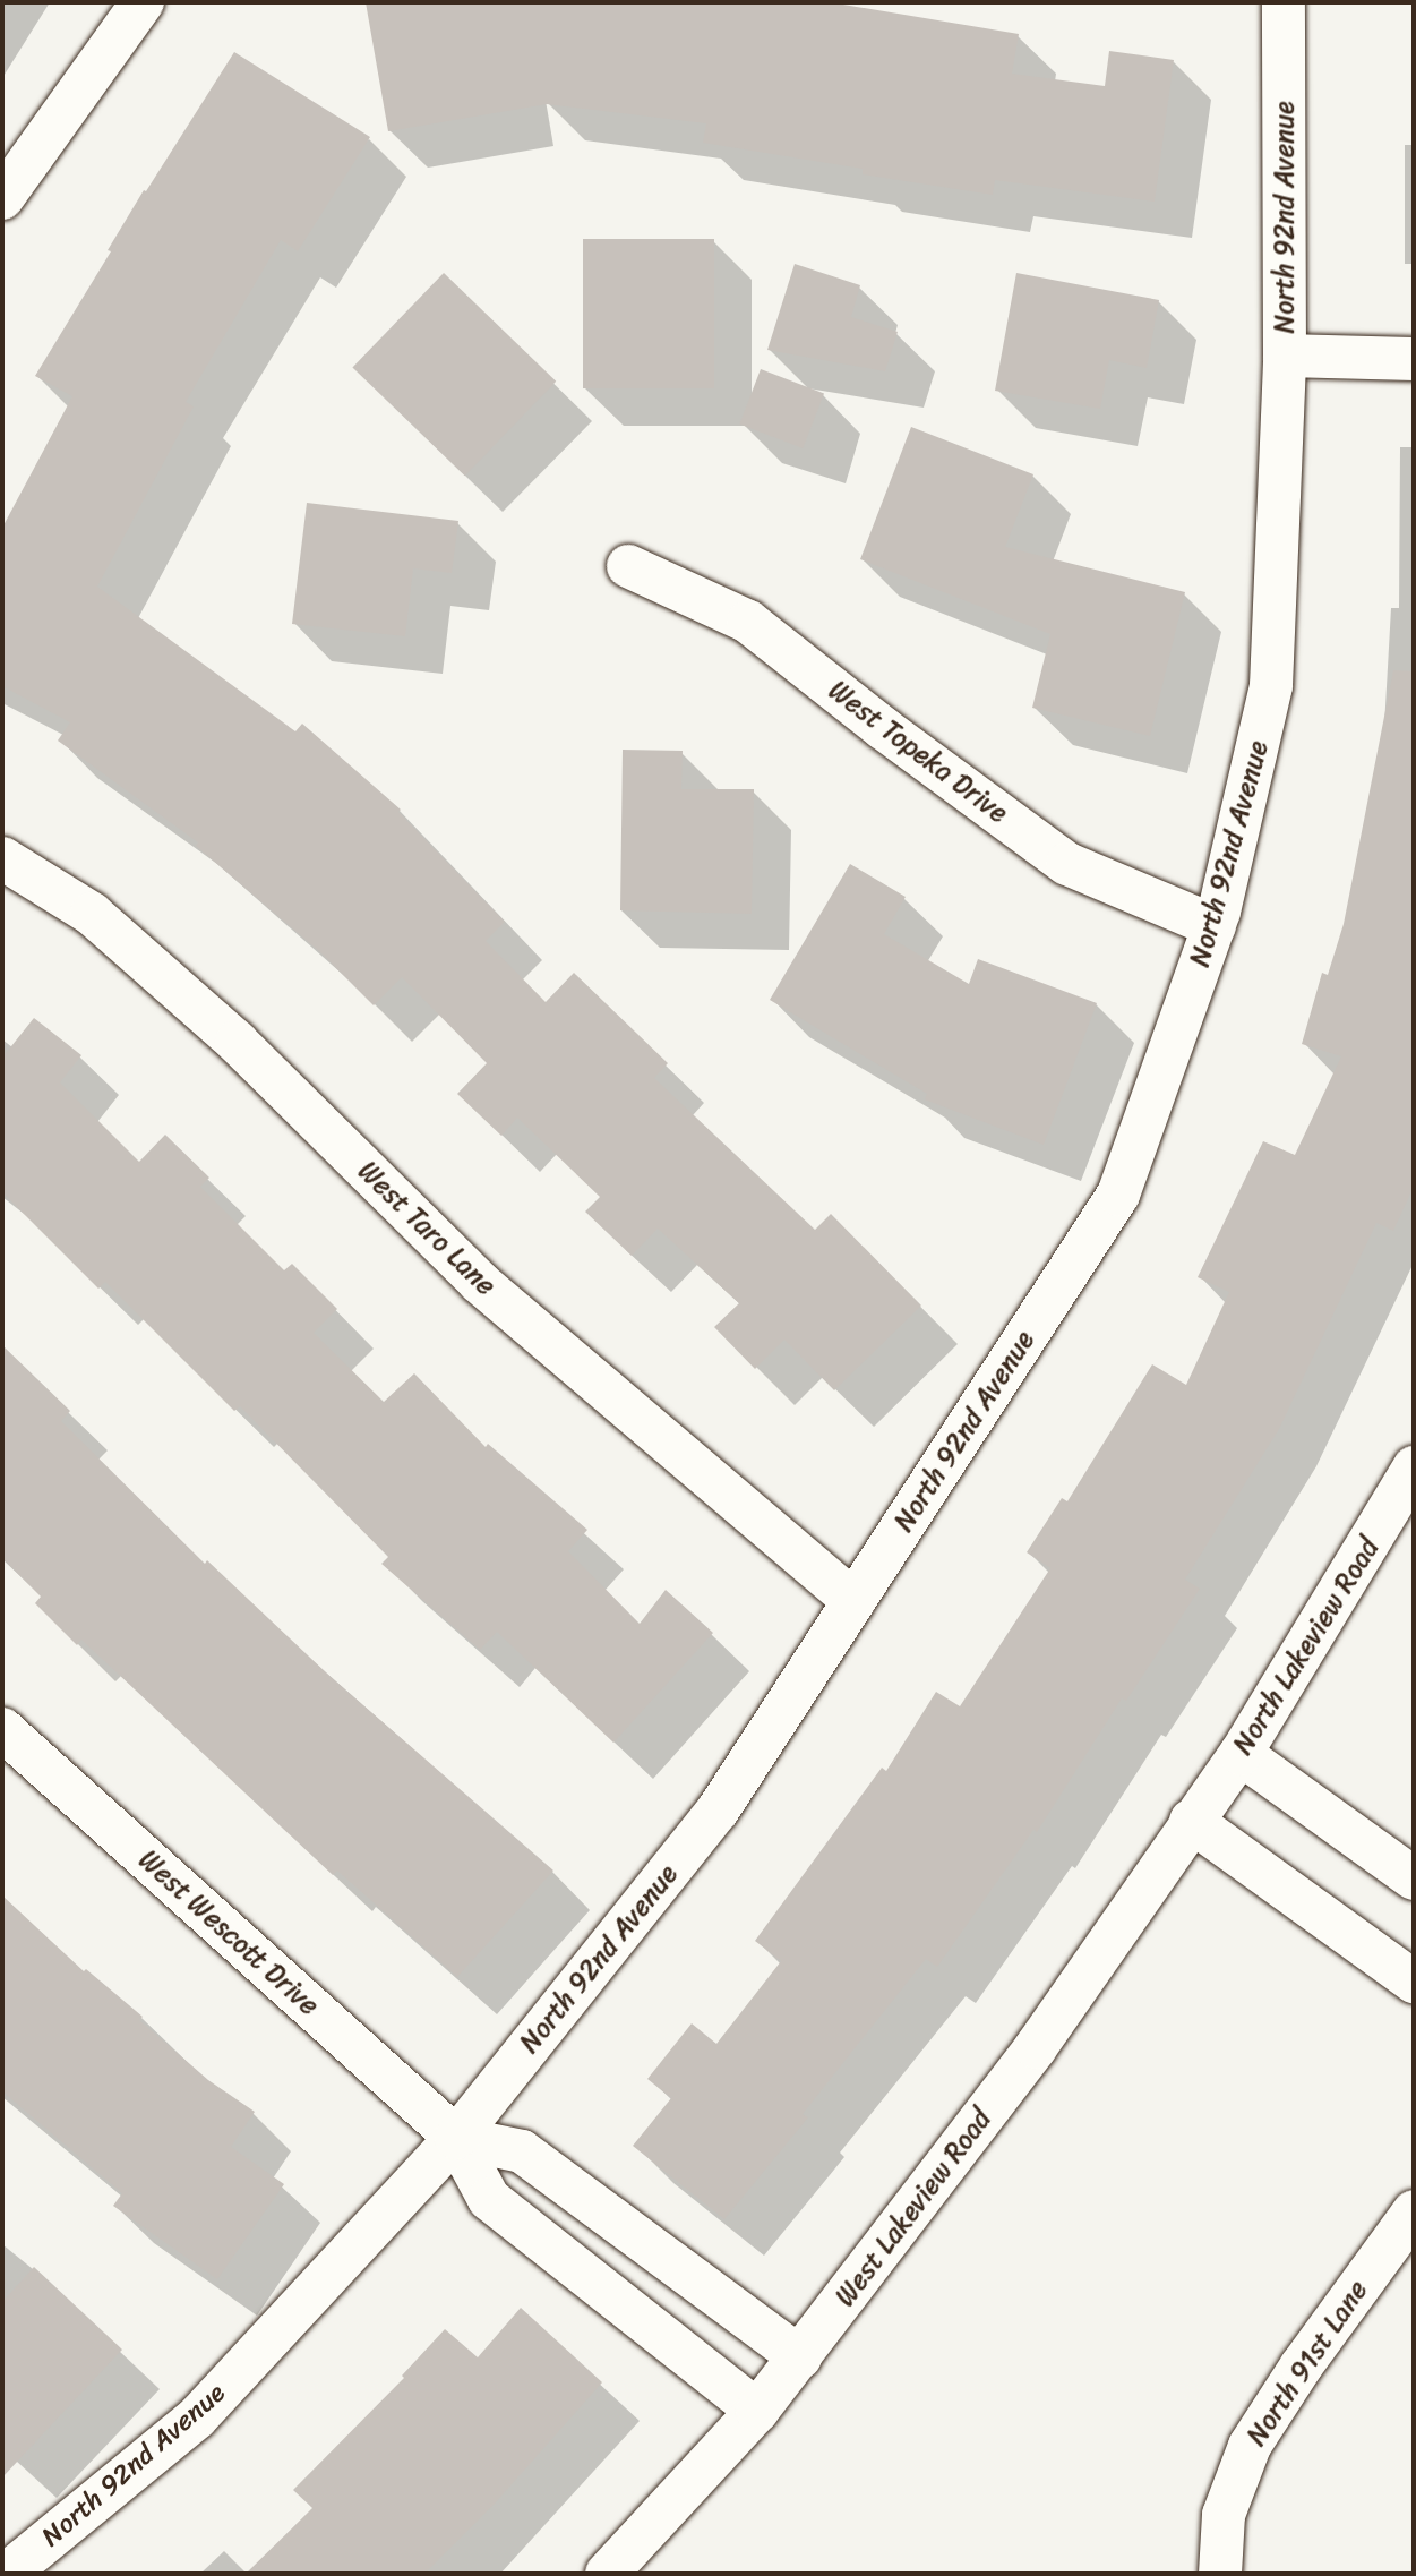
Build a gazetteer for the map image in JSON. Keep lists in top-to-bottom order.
{
  "streets": {
    "street": [
      "North 92nd Avenue",
      "West Topeka Drive",
      "West Taro Lane",
      "North Lakeview Road",
      "West Wescott Drive",
      "West Lakeview Road",
      "North 91st Lane"
    ]
  },
  "crossings": [
    ["North 92nd Avenue", "West Topeka Drive"],
    ["North 92nd Avenue", "West Taro Lane"],
    ["North 92nd Avenue", "West Wescott Drive"],
    ["North Lakeview Road", "West Lakeview Road"],
    ["West Wescott Drive", "West Lakeview Road"]
  ]
}
